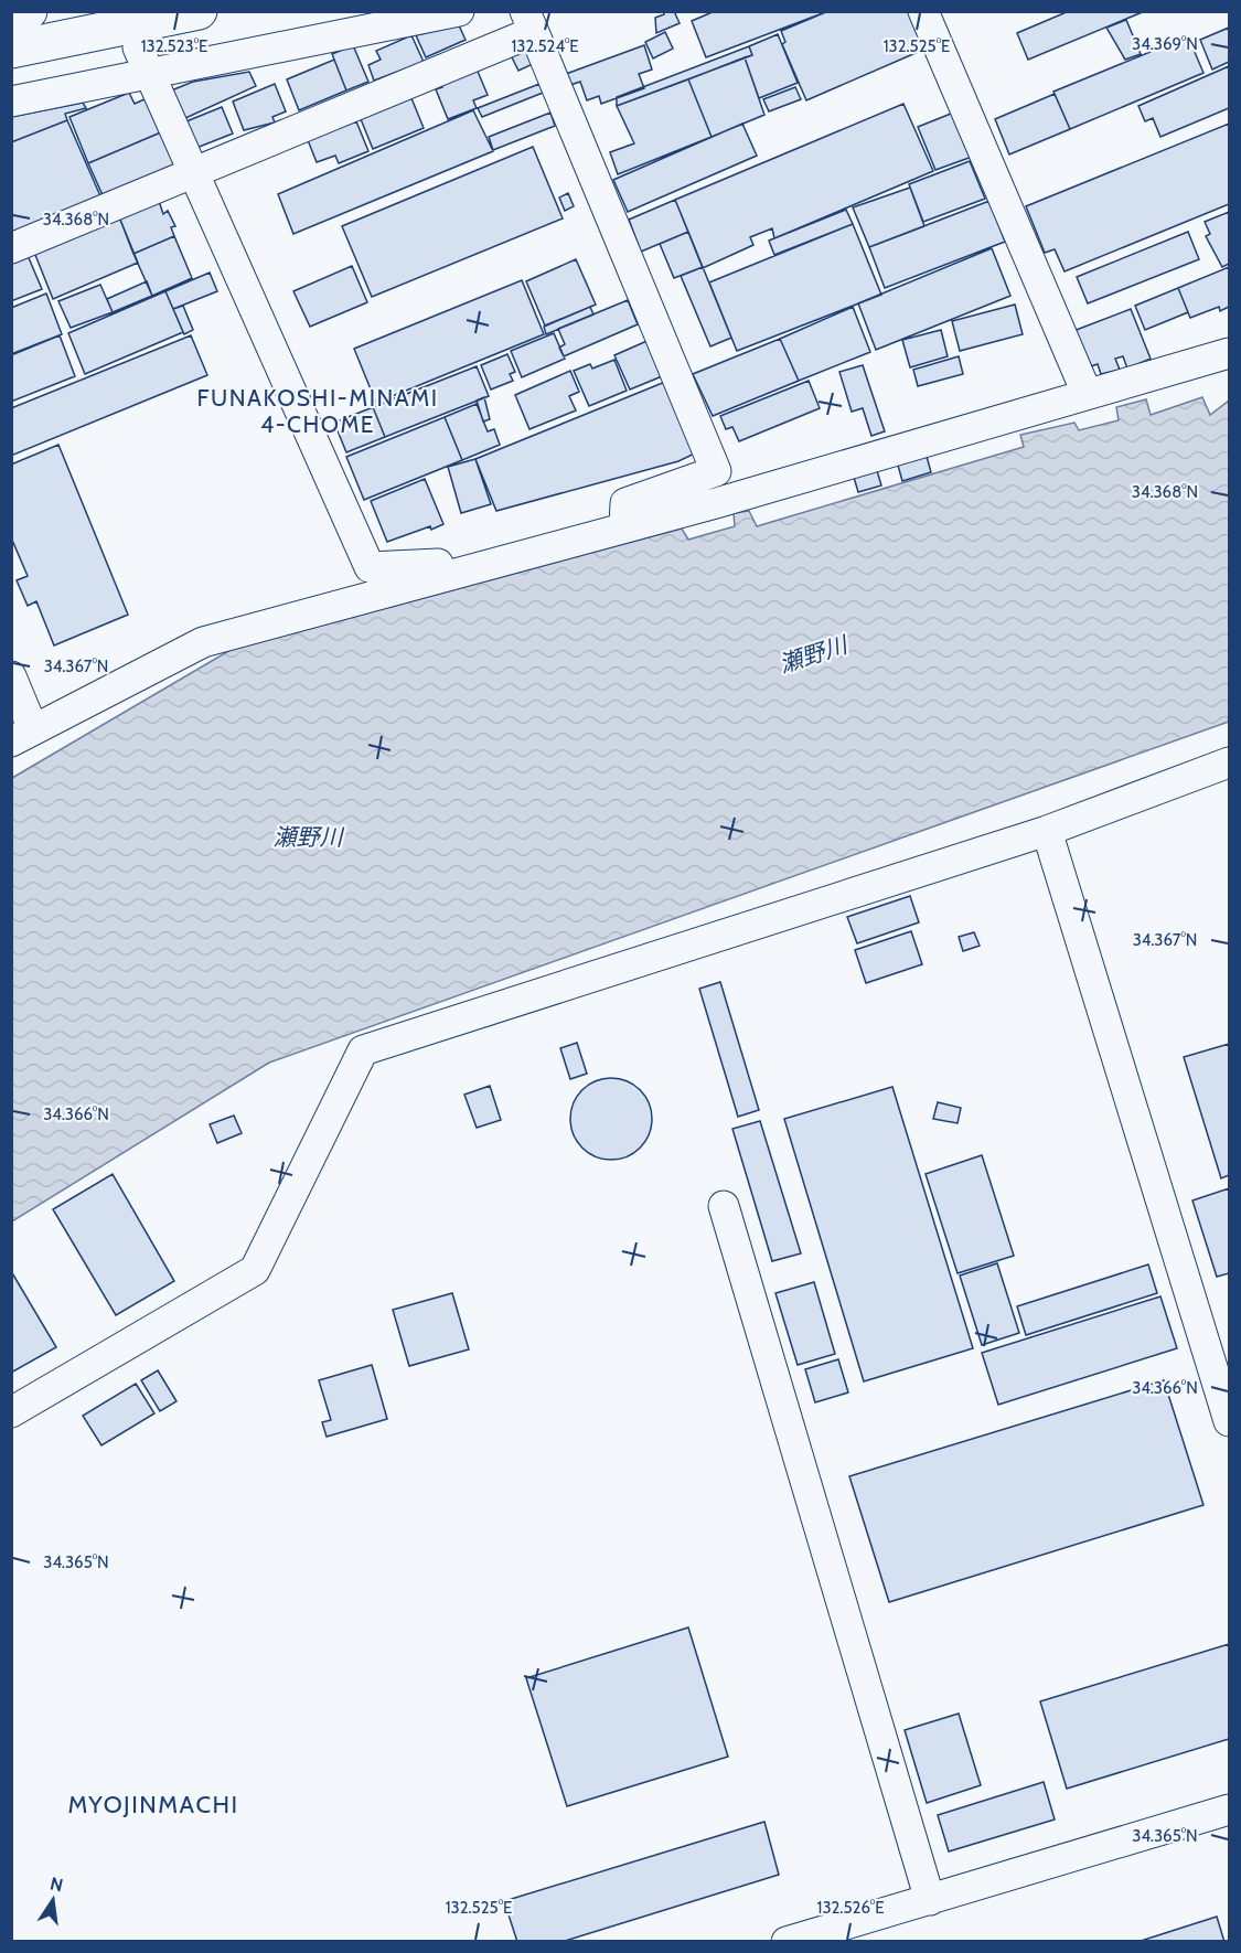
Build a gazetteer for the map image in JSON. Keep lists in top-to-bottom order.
{
  "districts": ["FUNAKOSHI-MINAMI 4-CHOME", "MYOJINMACHI"],
  "water": ["瀬野川"],
  "north": "top",
  "coordinates": [
    "34.369°N",
    "132.523°E",
    "132.524°E",
    "132.525°E",
    "34.368°N",
    "34.367°N",
    "34.366°N",
    "34.365°N",
    "132.526°E"
  ]
}
